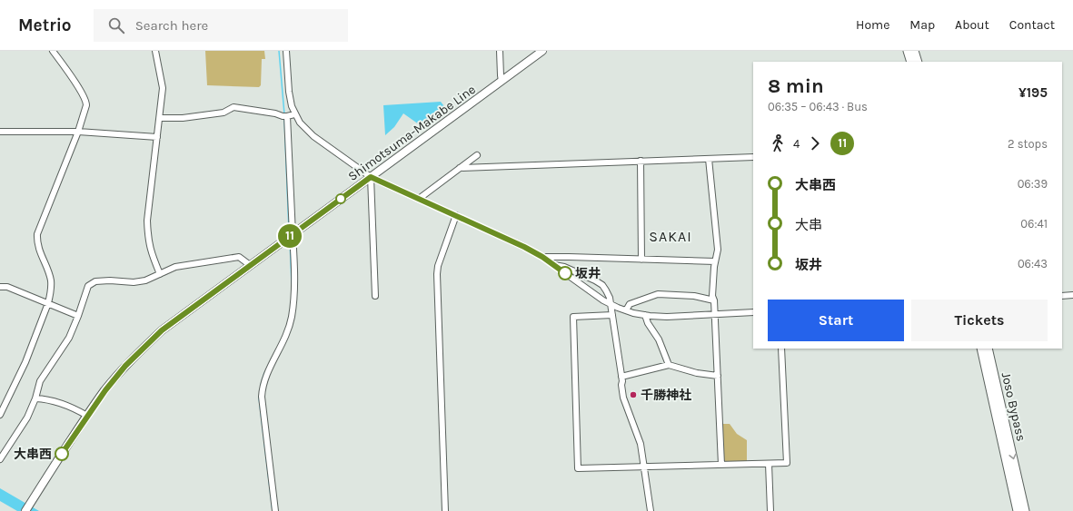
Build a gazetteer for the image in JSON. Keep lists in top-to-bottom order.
{
  "streets": {
    "highway": ["Joso Bypass"],
    "main road": ["Shimotsuma-Makabe Line"]
  },
  "districts": ["SAKAI"],
  "places": ["坂井", "千勝神社", "大串西"],
  "lines": ["bus line 11"],
  "page": {
    "header": "Metrio",
    "search": "Search here",
    "nav": [
      "Home",
      "Map",
      "About",
      "Contact"
    ],
    "on_map": "11",
    "heading": ["8 min", "06:35 – 06:43 · Bus", "¥195"],
    "legs": ["4", "11", "2 stops"],
    "list": [
      {
        "name": "大串西",
        "value": "06:39"
      },
      {
        "name": "大串",
        "value": "06:41"
      },
      {
        "name": "坂井",
        "value": "06:43"
      }
    ],
    "buttons": ["Start", "Tickets"]
  }
}
